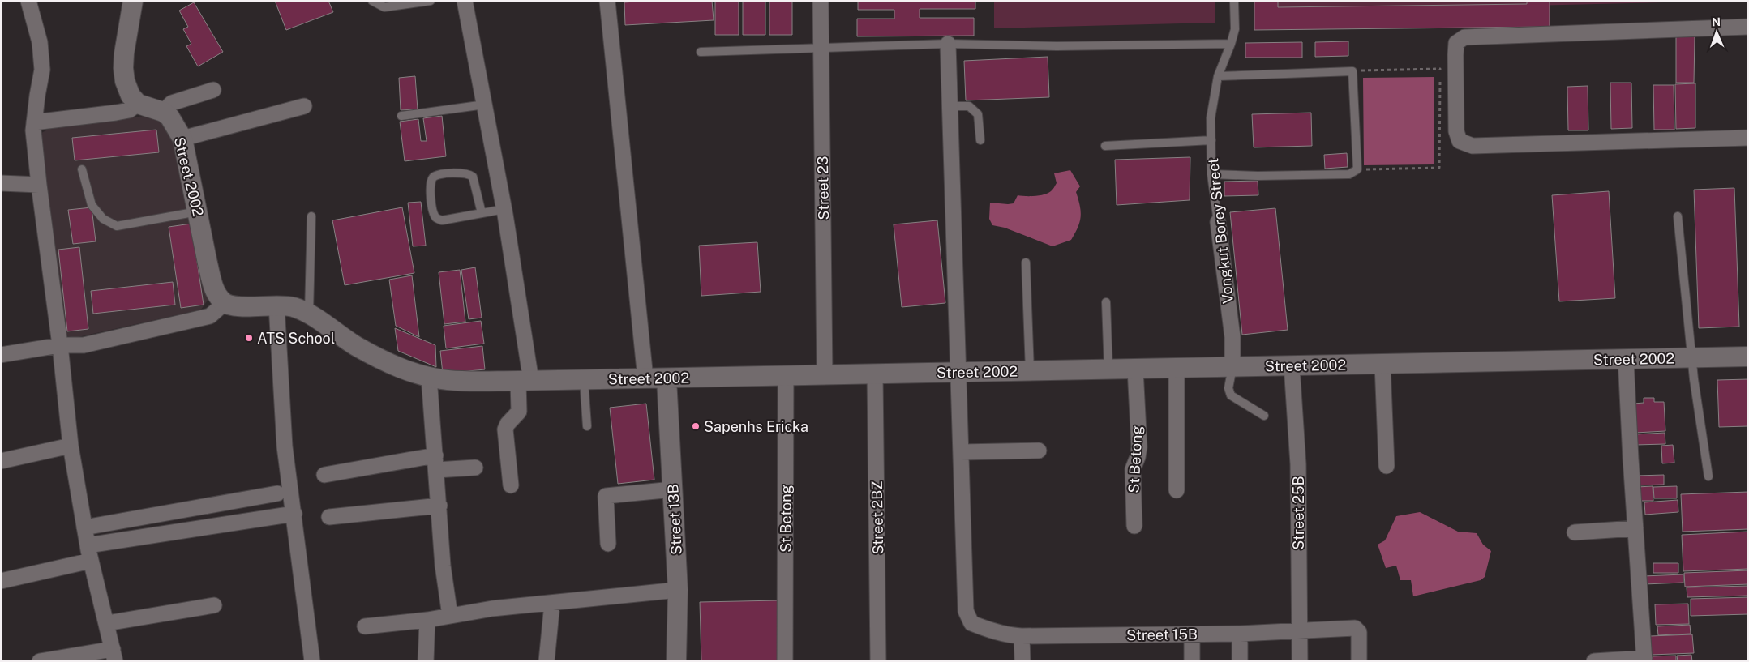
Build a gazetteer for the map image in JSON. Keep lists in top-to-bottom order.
{
  "streets": {
    "street": [
      "Street 2002",
      "Street 23",
      "Vongkut Borey Street",
      "St Betong",
      "Street 25B",
      "Street 2BZ",
      "Street 13B",
      "Street 15B"
    ]
  },
  "crossings": [
    ["Street 2002", "Street 23"],
    ["Street 2002", "Vongkut Borey Street"],
    ["Street 2002", "St Betong"],
    ["Street 2002", "Street 25B"],
    ["Street 2002", "Street 2BZ"],
    ["Street 2002", "Street 13B"],
    ["Street 25B", "Street 15B"]
  ],
  "places": ["ATS School", "Sapenhs Ericka"],
  "north": "top"
}
